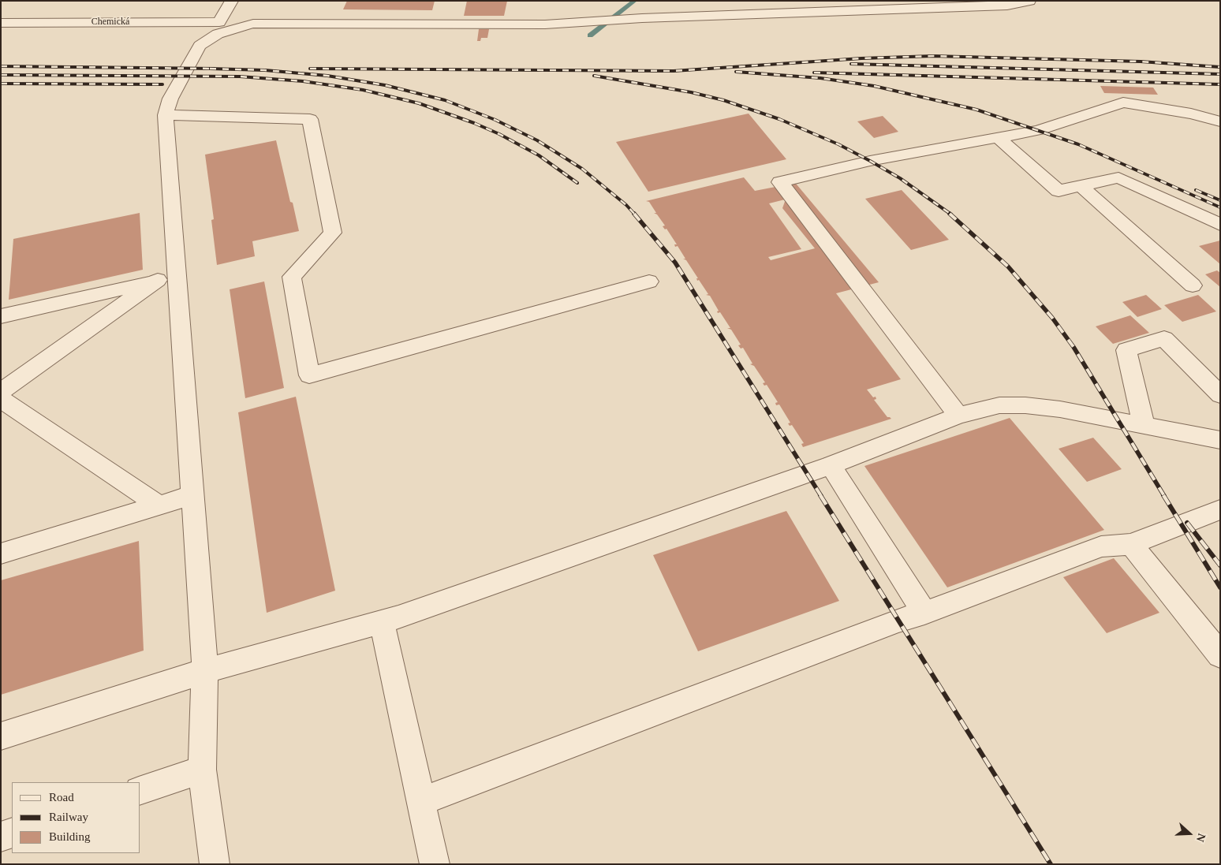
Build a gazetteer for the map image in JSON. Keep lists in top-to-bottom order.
{
  "streets": {
    "street": ["Chemická"]
  },
  "legend": ["Road", "Railway", "Building"],
  "north": "right"
}
